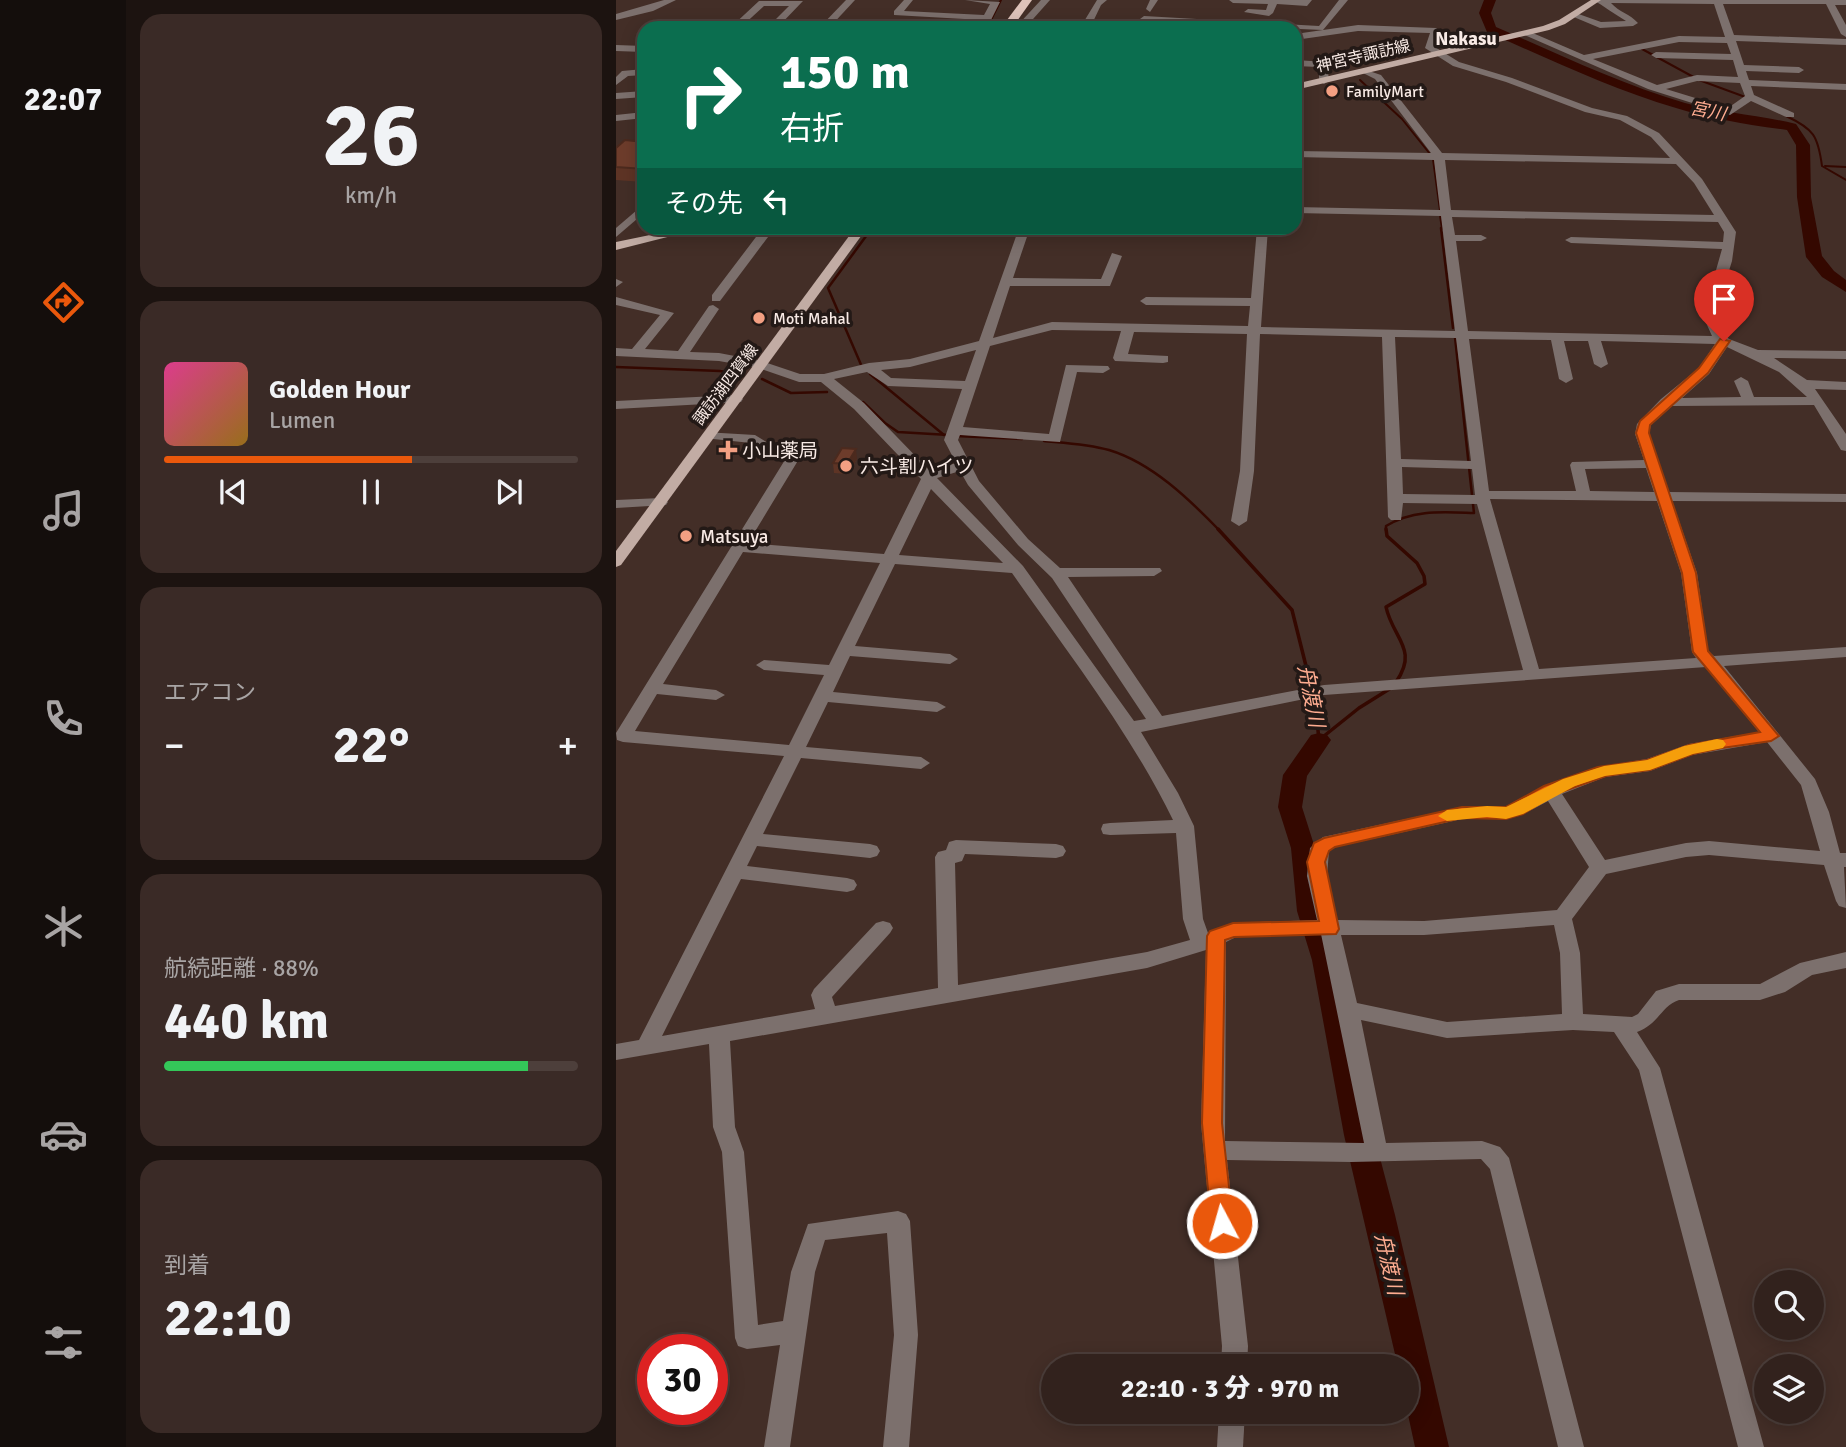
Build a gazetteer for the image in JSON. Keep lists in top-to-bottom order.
{
  "streets": {
    "main road": ["神宮寺諏訪線", "諏訪湖四賀線"]
  },
  "districts": ["Nakasu"],
  "water": ["宮川", "舟渡川"],
  "places": {
    "other": [
      "FamilyMart",
      "Moti Mahal",
      "六斗割ハイツ",
      "Matsuya"
    ],
    "health": ["小山薬局"]
  },
  "page": {
    "tabs": "22:07",
    "tile": [
      ["26", "km/h"],
      "エアコン",
      ["航続距離 · 88%", "440 km"],
      ["到着", "22:10"]
    ],
    "turn": ["150 m", "右折"],
    "then": "その先",
    "song": ["Golden Hour", "Lumen"],
    "heat": ["−", "22°", "+"],
    "limit": "30",
    "trip": "22:10 · 3 分 · 970 m"
  }
}
